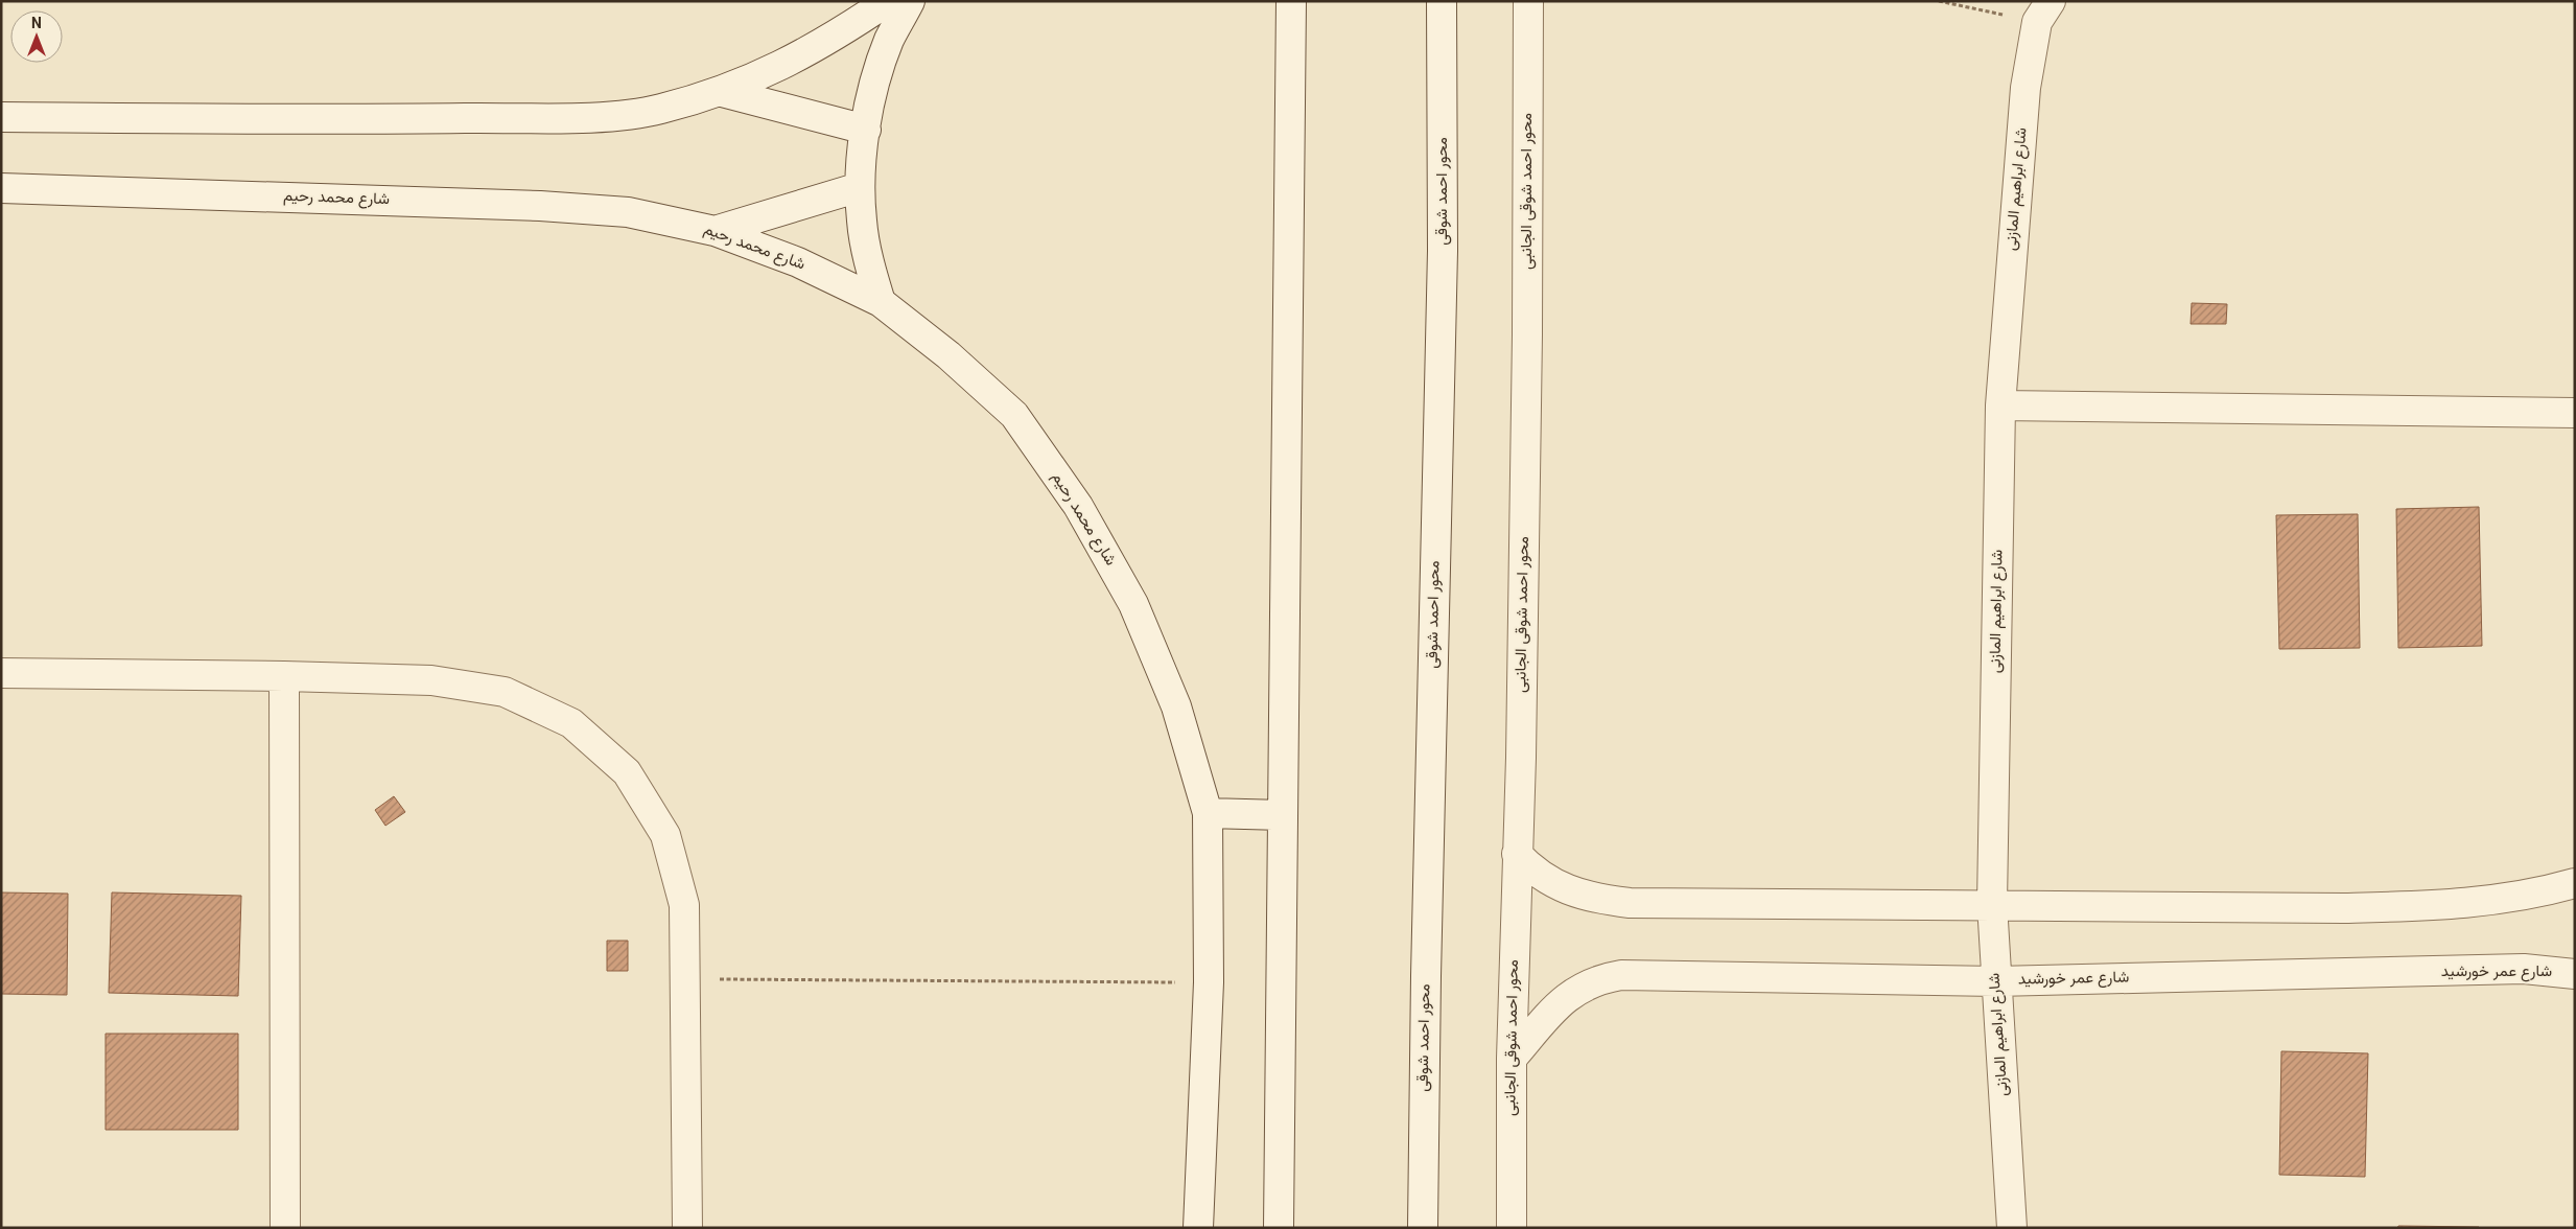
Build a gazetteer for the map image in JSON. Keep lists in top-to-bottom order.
{
  "streets": {
    "street": [
      "شارع ابراهيم المازنى",
      "محور احمد شوقى",
      "محور احمد شوقى الجانبى",
      "شارع محمد رحيم",
      "شارع عمر خورشيد"
    ]
  },
  "crossings": [
    ["شارع ابراهيم المازنى", "شارع عمر خورشيد"],
    ["محور احمد شوقى الجانبى", "شارع عمر خورشيد"]
  ],
  "north": "top"
}
